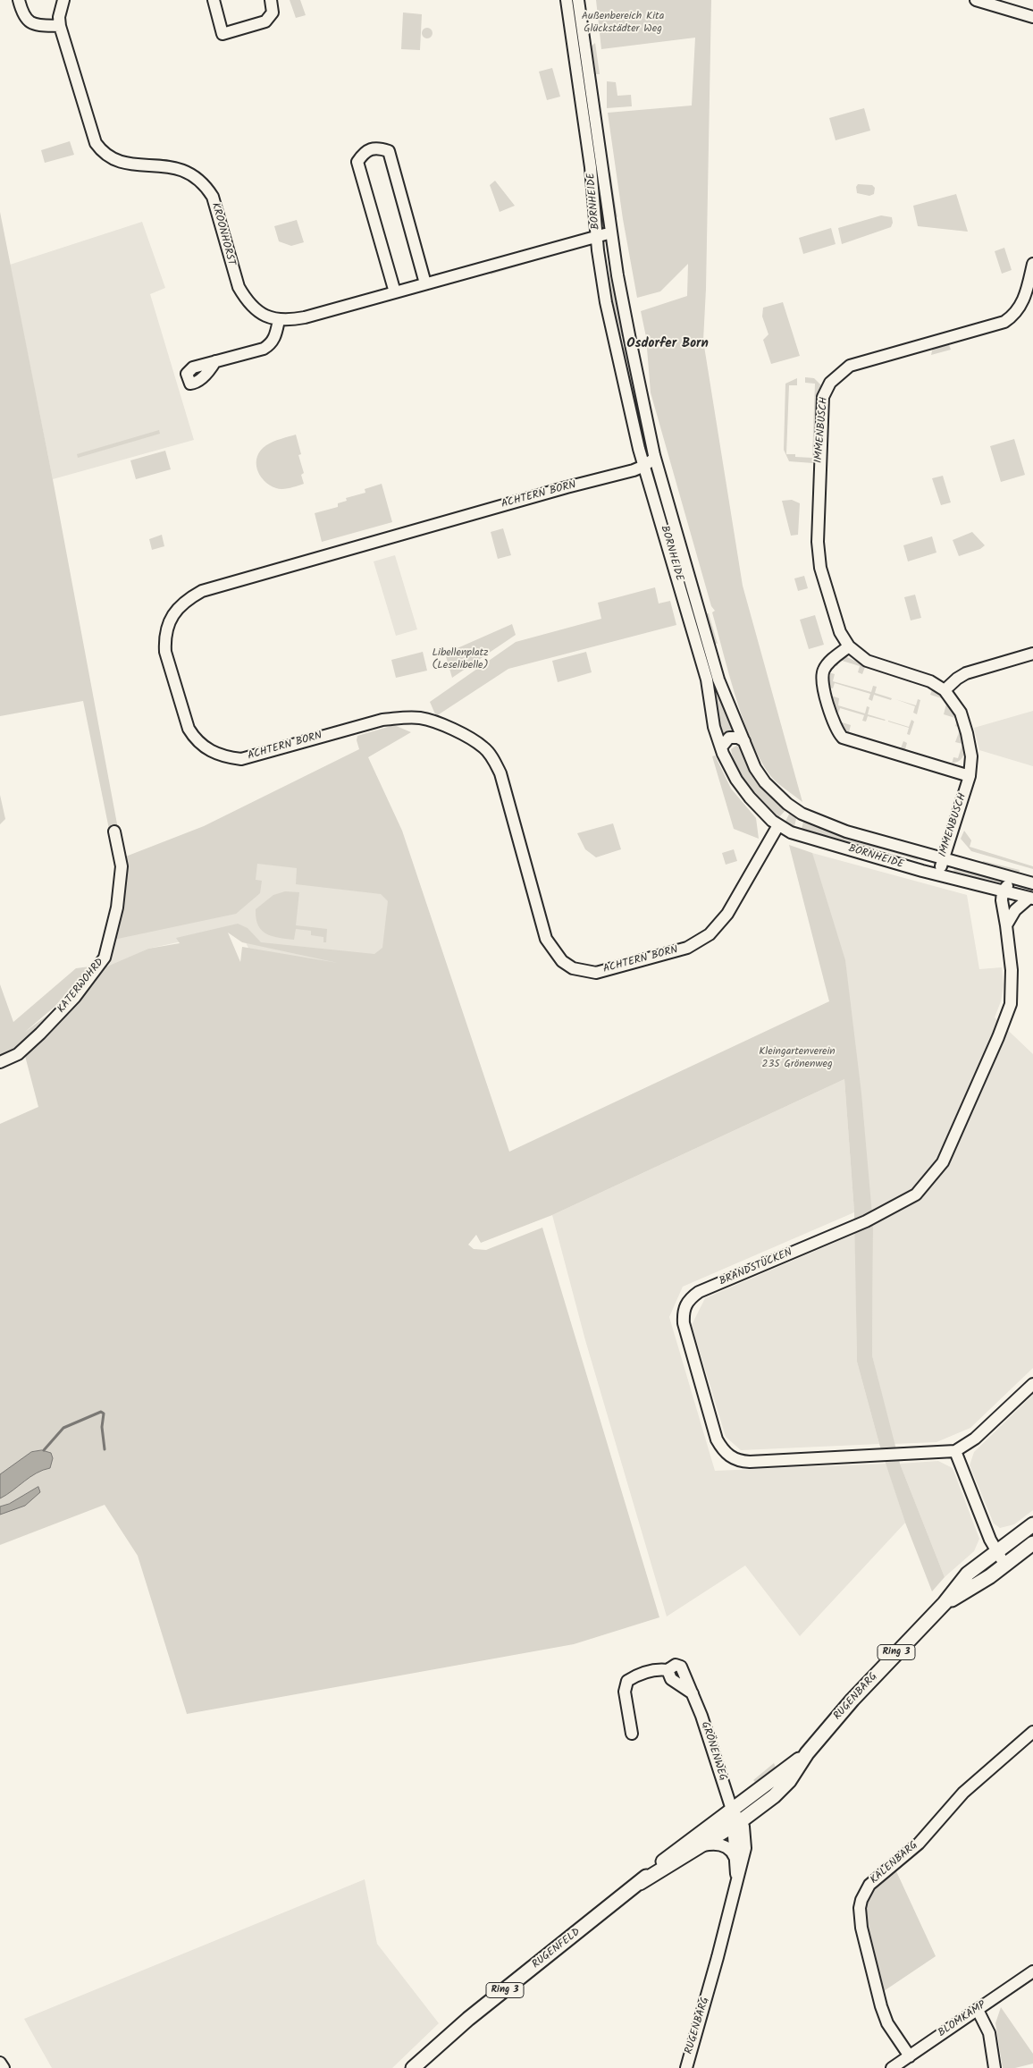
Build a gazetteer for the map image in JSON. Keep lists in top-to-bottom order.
{
  "streets": {
    "main road": ["Ring 3", "RUGENBARG", "RUGENFELD"],
    "street": [
      "BORNHEIDE",
      "KROONHORST",
      "IMMENBUSCH",
      "ACHTERN BORN",
      "KATERWOHRD",
      "BRANDSTÜCKEN",
      "GRÖNENWEG",
      "KALENBARG",
      "BLOMKAMP"
    ]
  },
  "crossings": [
    ["BORNHEIDE", "KROONHORST"],
    ["BORNHEIDE", "IMMENBUSCH"],
    ["BORNHEIDE", "ACHTERN BORN"],
    ["BORNHEIDE", "BRANDSTÜCKEN"],
    ["RUGENBARG", "GRÖNENWEG"],
    ["RUGENBARG", "RUGENFELD"],
    ["GRÖNENWEG", "RUGENFELD"],
    ["KALENBARG", "BLOMKAMP"]
  ],
  "districts": ["Osdorfer Born"],
  "parks": ["Außenbereich Kita Glückstädter Weg", "Libellenplatz (Leselibelle)", "Kleingartenverein 235 Grönenweg"]
}
